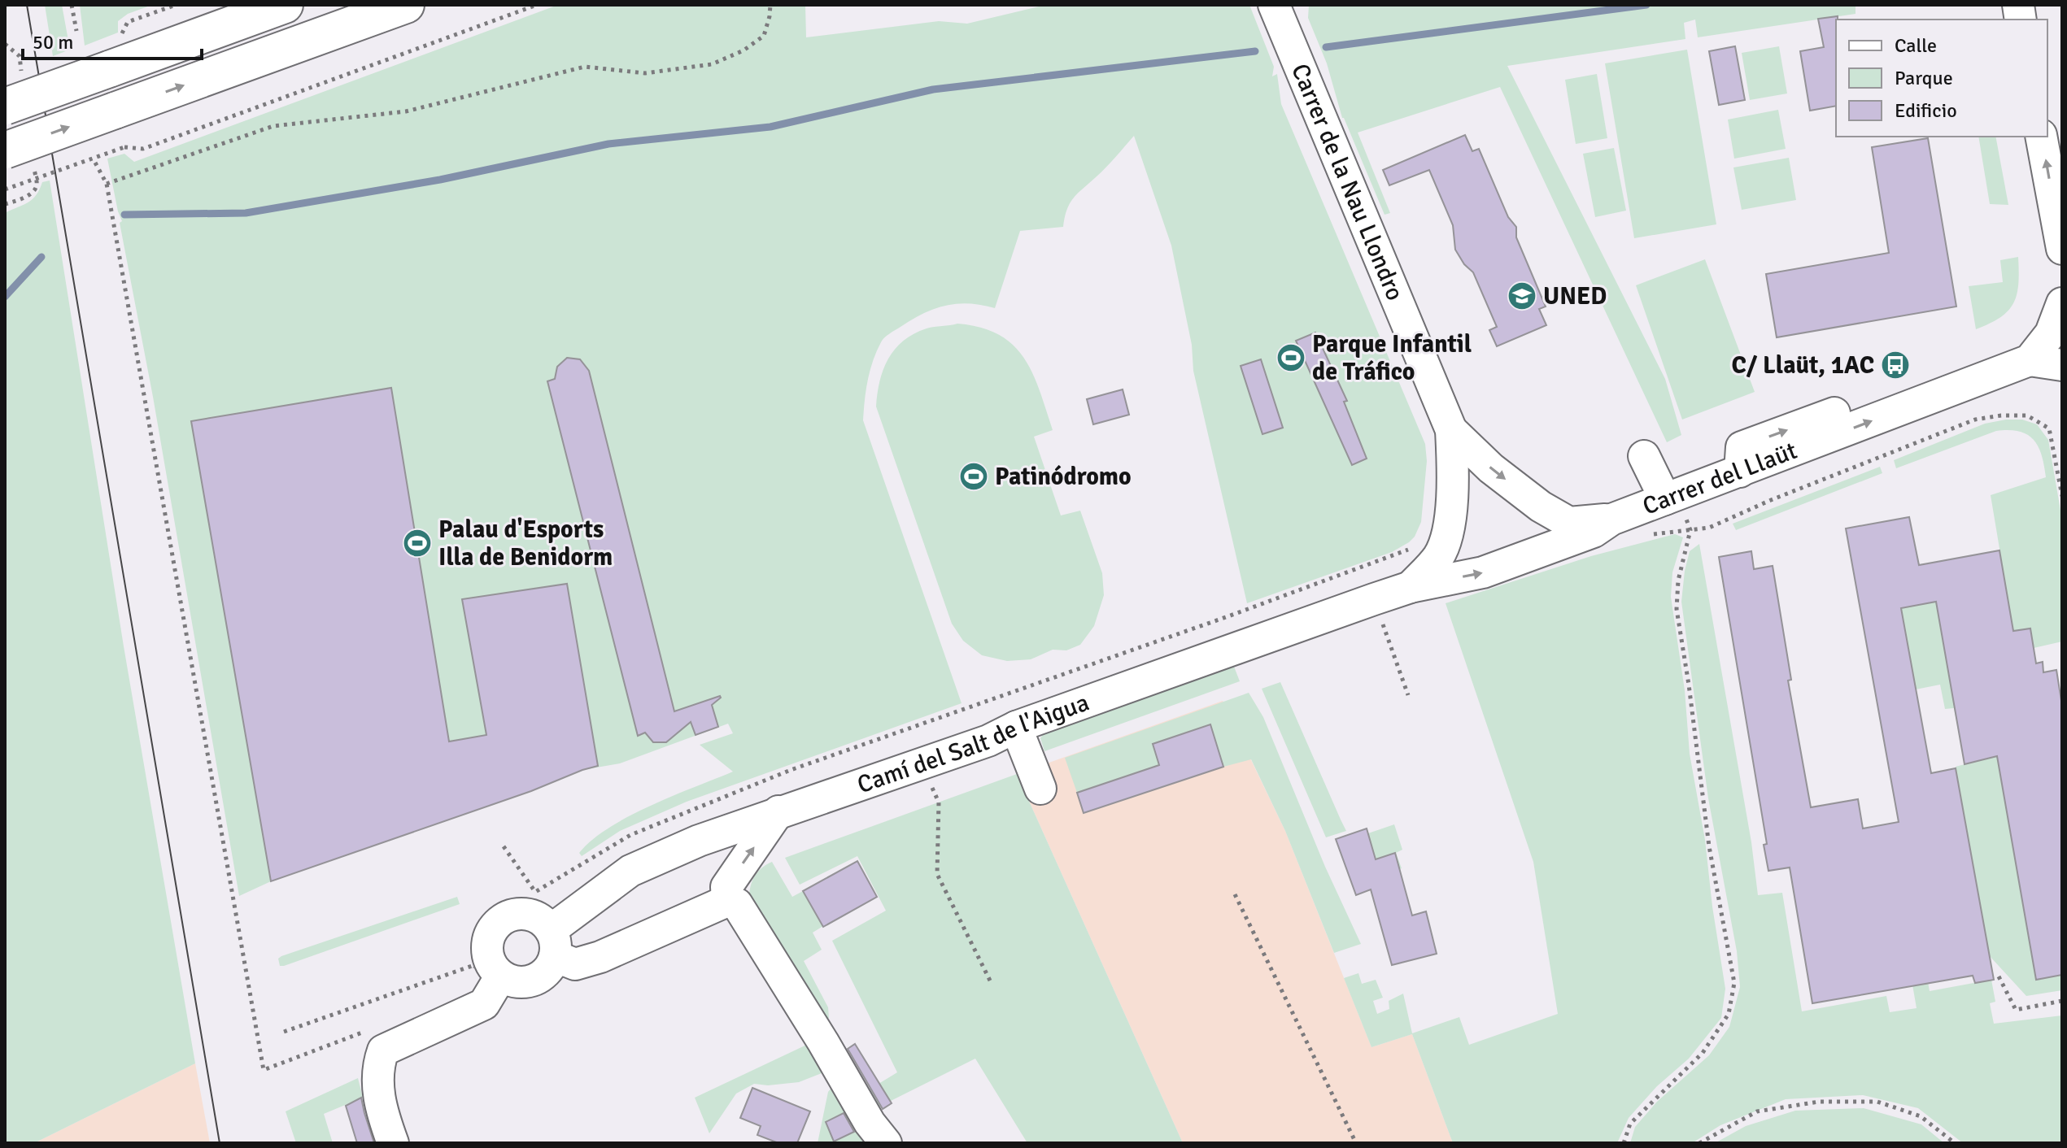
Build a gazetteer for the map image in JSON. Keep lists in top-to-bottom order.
{
  "streets": {
    "street": ["Carrer de la Nau Llondro", "Carrer del Llaüt", "Camí del Salt de l'Aigua"]
  },
  "crossings": [
    ["Carrer de la Nau Llondro", "Carrer del Llaüt"],
    ["Carrer de la Nau Llondro", "Camí del Salt de l'Aigua"],
    ["Carrer del Llaüt", "Camí del Salt de l'Aigua"]
  ],
  "places": {
    "school or university": ["UNED"],
    "sports": ["Parque Infantil de Tráfico", "Patinódromo", "Palau d'Esports Illa de Benidorm"],
    "bus stop": ["C/ Llaüt, 1AC"]
  },
  "legend": ["Calle", "Parque", "Edificio"],
  "scale_bar": "50 m"
}
